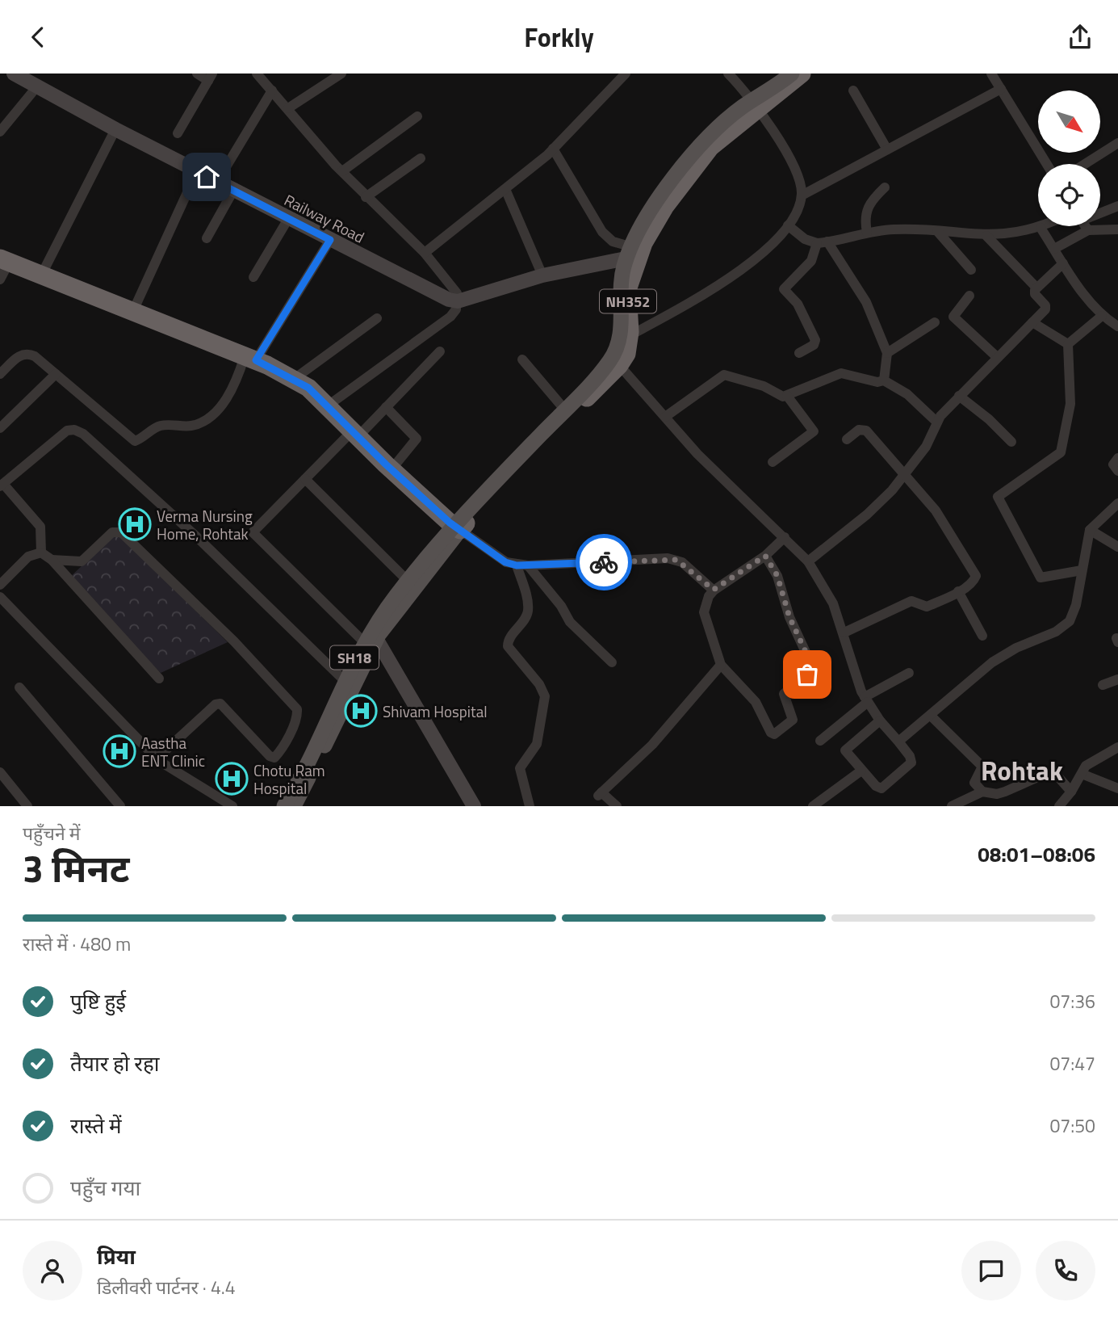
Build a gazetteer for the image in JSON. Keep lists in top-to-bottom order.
{
  "streets": {
    "highway": ["NH352"],
    "main road": ["SH18"],
    "street": ["Railway Road"]
  },
  "crossings": [
    ["NH352", "SH18"]
  ],
  "districts": ["Rohtak"],
  "places": {
    "hospital": [
      "Verma Nursing Home, Rohtak",
      "Shivam Hospital",
      "Aastha ENT Clinic",
      "Chotu Ram Hospital"
    ]
  },
  "north": "bottom right",
  "page": {
    "header": "Forkly",
    "heading": ["3 मिनट", "पहुँचने में", "08:01–08:06"],
    "panel": ["प्रिया", "डिलीवरी पार्टनर · 4.4"],
    "bar": "रास्ते में · 480 m",
    "list": [
      ["पुष्टि हुई", "07:36"],
      ["तैयार हो रहा", "07:47"],
      ["रास्ते में", "07:50"],
      "पहुँच गया"
    ]
  }
}
